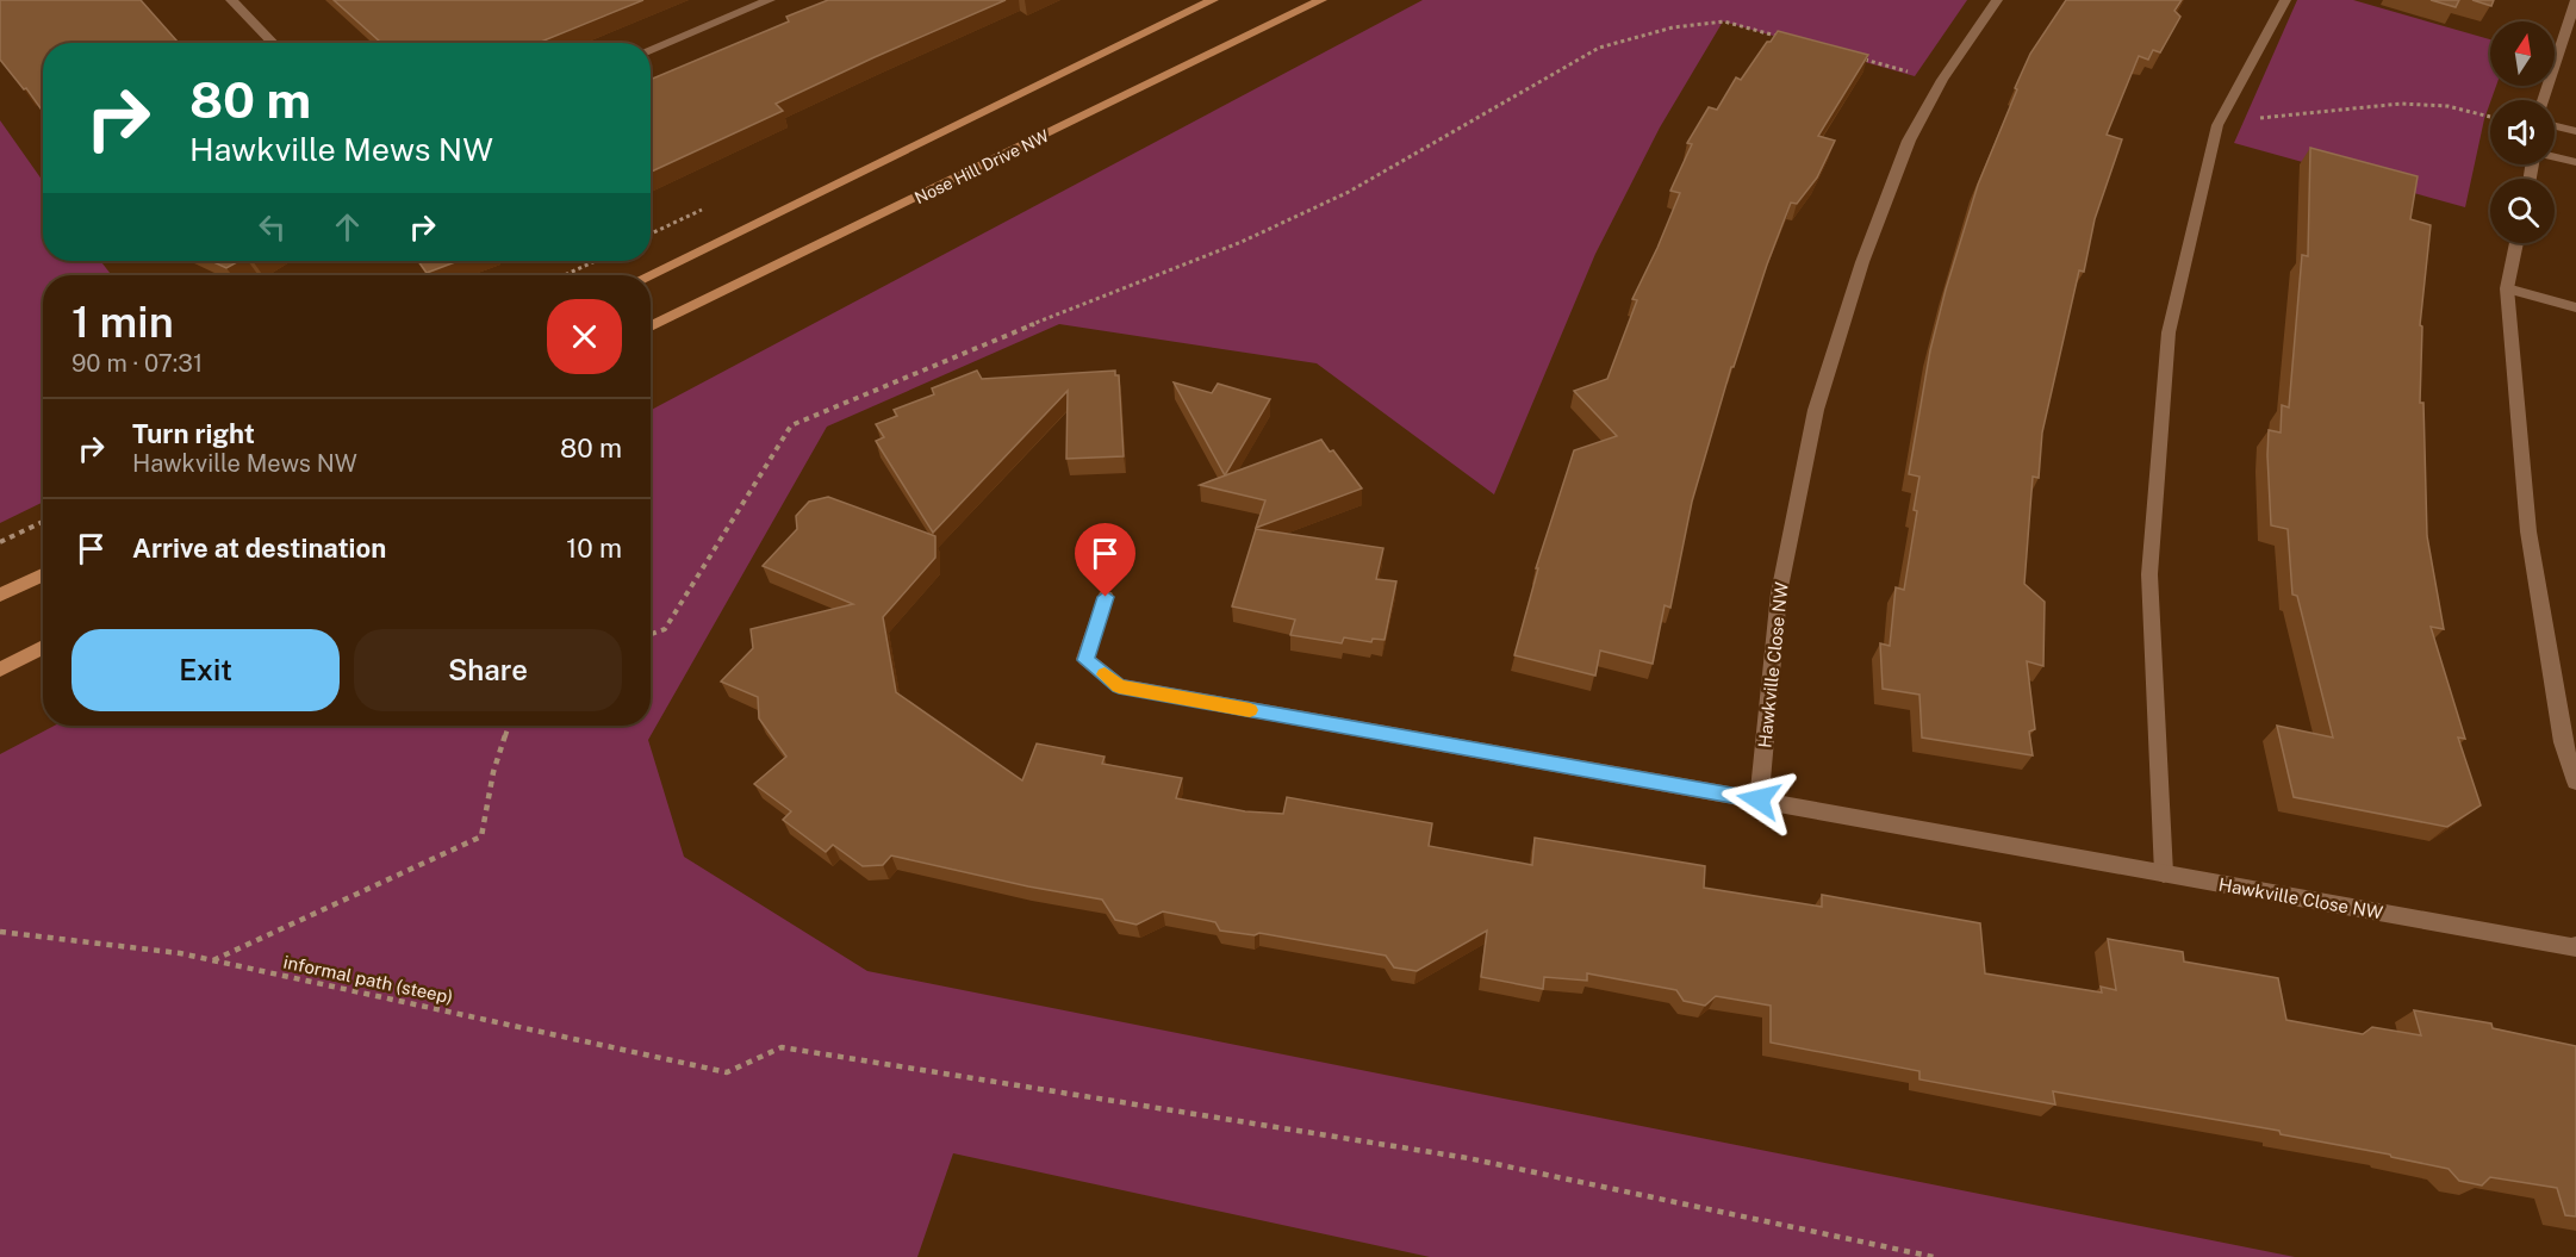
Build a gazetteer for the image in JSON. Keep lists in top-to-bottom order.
{
  "streets": {
    "main road": ["Nose Hill Drive NW"],
    "street": ["Hawkville Close NW"],
    "path": ["informal path (steep)"]
  },
  "north": "top",
  "page": {
    "turn": ["80 m", "Hawkville Mews NW"],
    "heading": ["1 min", "90 m · 07:31"],
    "list": [
      {
        "name": "Turn right",
        "note": "Hawkville Mews NW",
        "value": "80 m"
      },
      {
        "name": "Arrive at destination",
        "value": "10 m"
      }
    ],
    "buttons": ["Exit", "Share"]
  }
}
